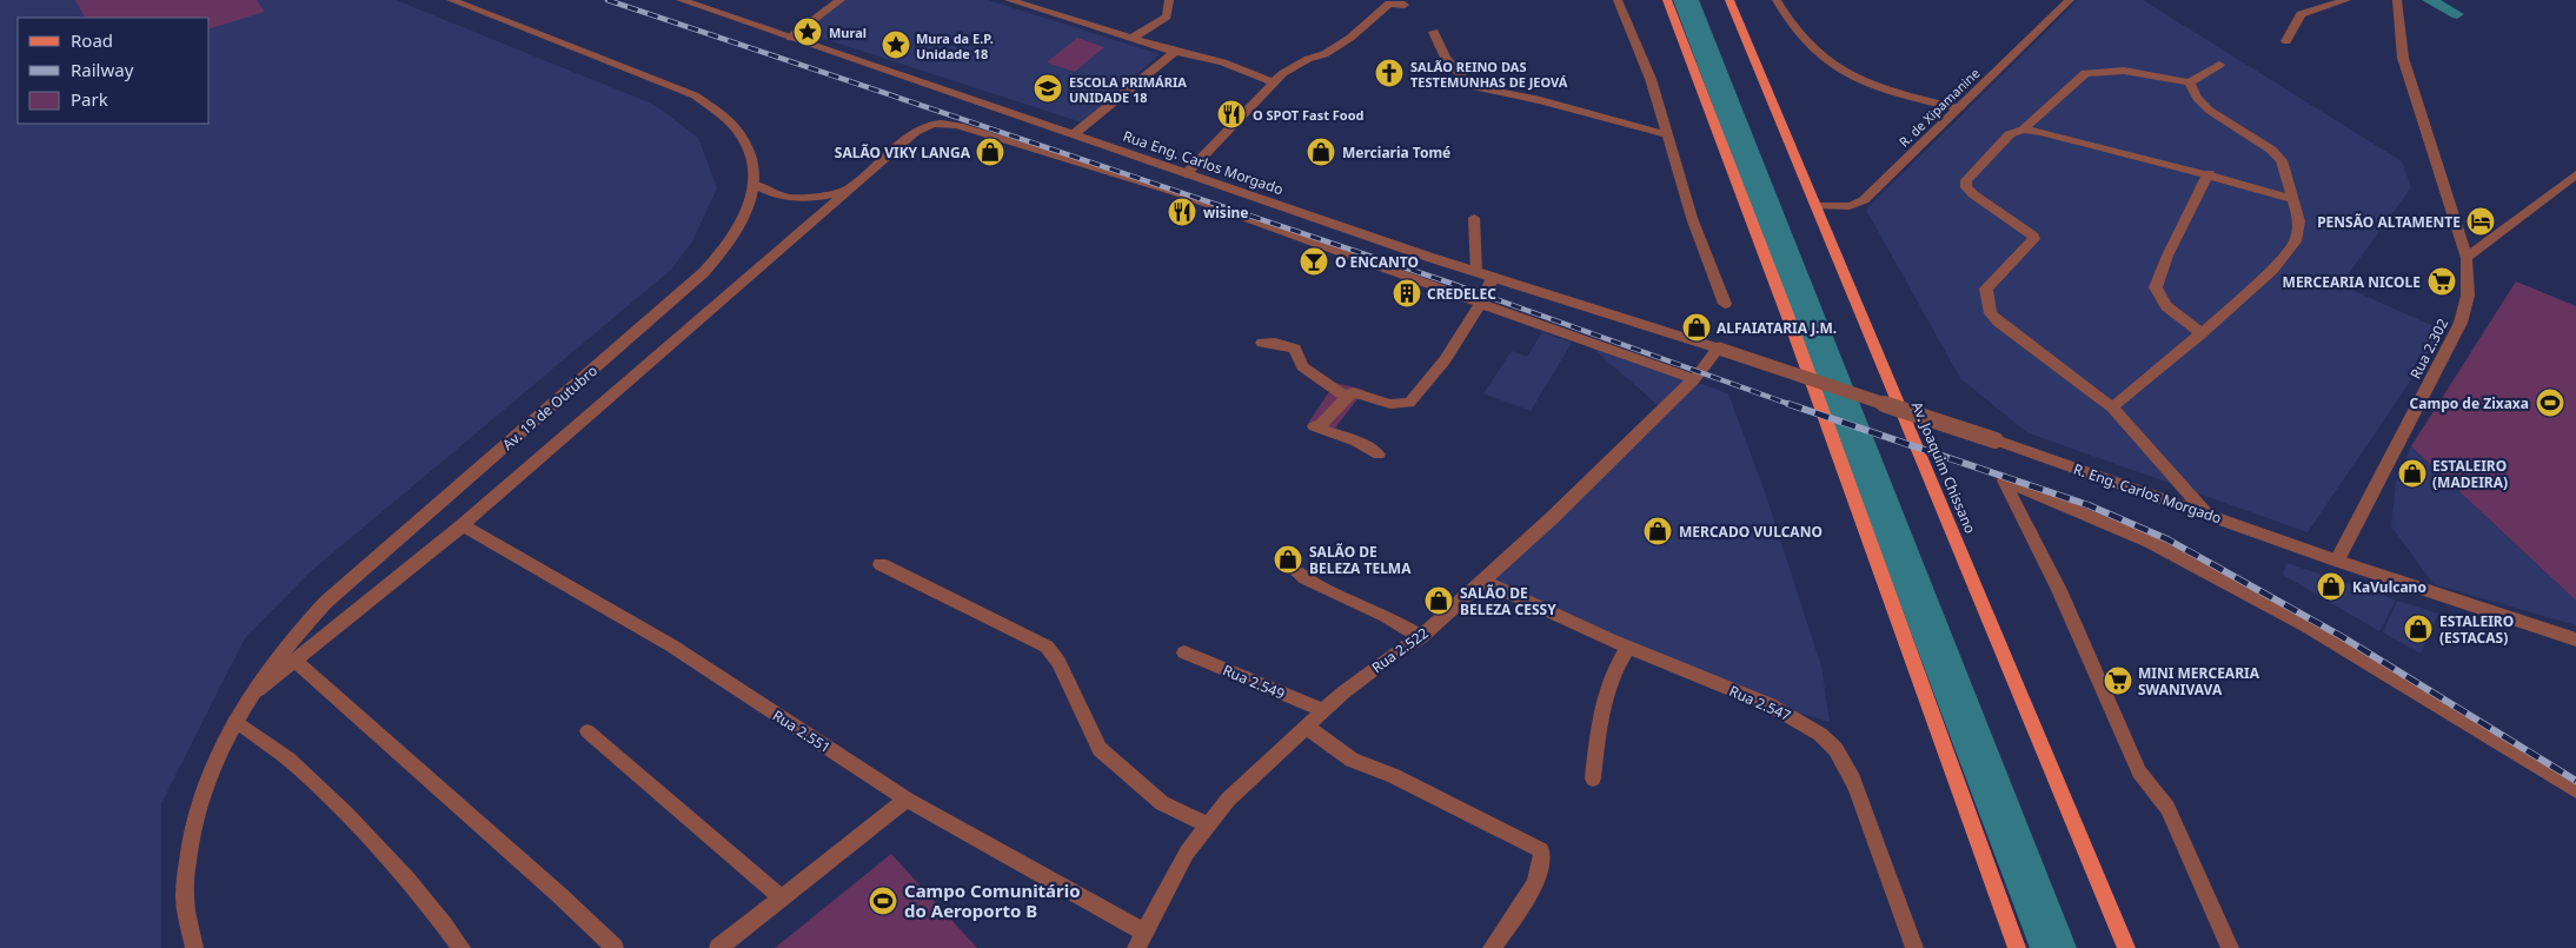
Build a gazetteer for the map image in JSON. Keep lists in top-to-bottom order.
{
  "streets": {
    "main road": ["Av. Joaquim Chissano"],
    "street": [
      "R. de Xipamanine",
      "Rua Eng. Carlos Morgado",
      "Rua 2.302",
      "Av. 19 de Outubro",
      "R. Eng. Carlos Morgado",
      "Rua 2.522",
      "Rua 2.549",
      "Rua 2.547",
      "Rua 2.551"
    ]
  },
  "crossings": [
    ["R. de Xipamanine", "Av. Joaquim Chissano"],
    ["Rua Eng. Carlos Morgado", "R. Eng. Carlos Morgado"],
    ["Rua Eng. Carlos Morgado", "Rua 2.522"],
    ["Rua 2.302", "R. Eng. Carlos Morgado"],
    ["R. Eng. Carlos Morgado", "Rua 2.522"],
    ["Rua 2.522", "Rua 2.549"],
    ["Rua 2.522", "Rua 2.547"],
    ["Rua 2.522", "Rua 2.551"]
  ],
  "places": {
    "place": ["Mural", "Mura da E.P. Unidade 18"],
    "church": ["SALÃO REINO DAS TESTEMUNHAS DE JEOVÁ"],
    "school or university": ["ESCOLA PRIMÁRIA UNIDADE 18"],
    "restaurant": ["O SPOT Fast Food", "wisine"],
    "shop": [
      "SALÃO VIKY LANGA",
      "Merciaria Tomé",
      "ALFAIATARIA J.M.",
      "ESTALEIRO (MADEIRA)",
      "MERCADO VULCANO",
      "SALÃO DE BELEZA TELMA",
      "KaVulcano",
      "SALÃO DE BELEZA CESSY",
      "ESTALEIRO (ESTACAS)"
    ],
    "hotel": ["PENSÃO ALTAMENTE"],
    "bar": ["O ENCANTO"],
    "supermarket": ["MERCEARIA NICOLE", "MINI MERCEARIA SWANIVAVA"],
    "building": ["CREDELEC"],
    "sports": ["Campo de Zixaxa", "Campo Comunitário do Aeroporto B"]
  },
  "legend": ["Road", "Railway", "Park"]
}
